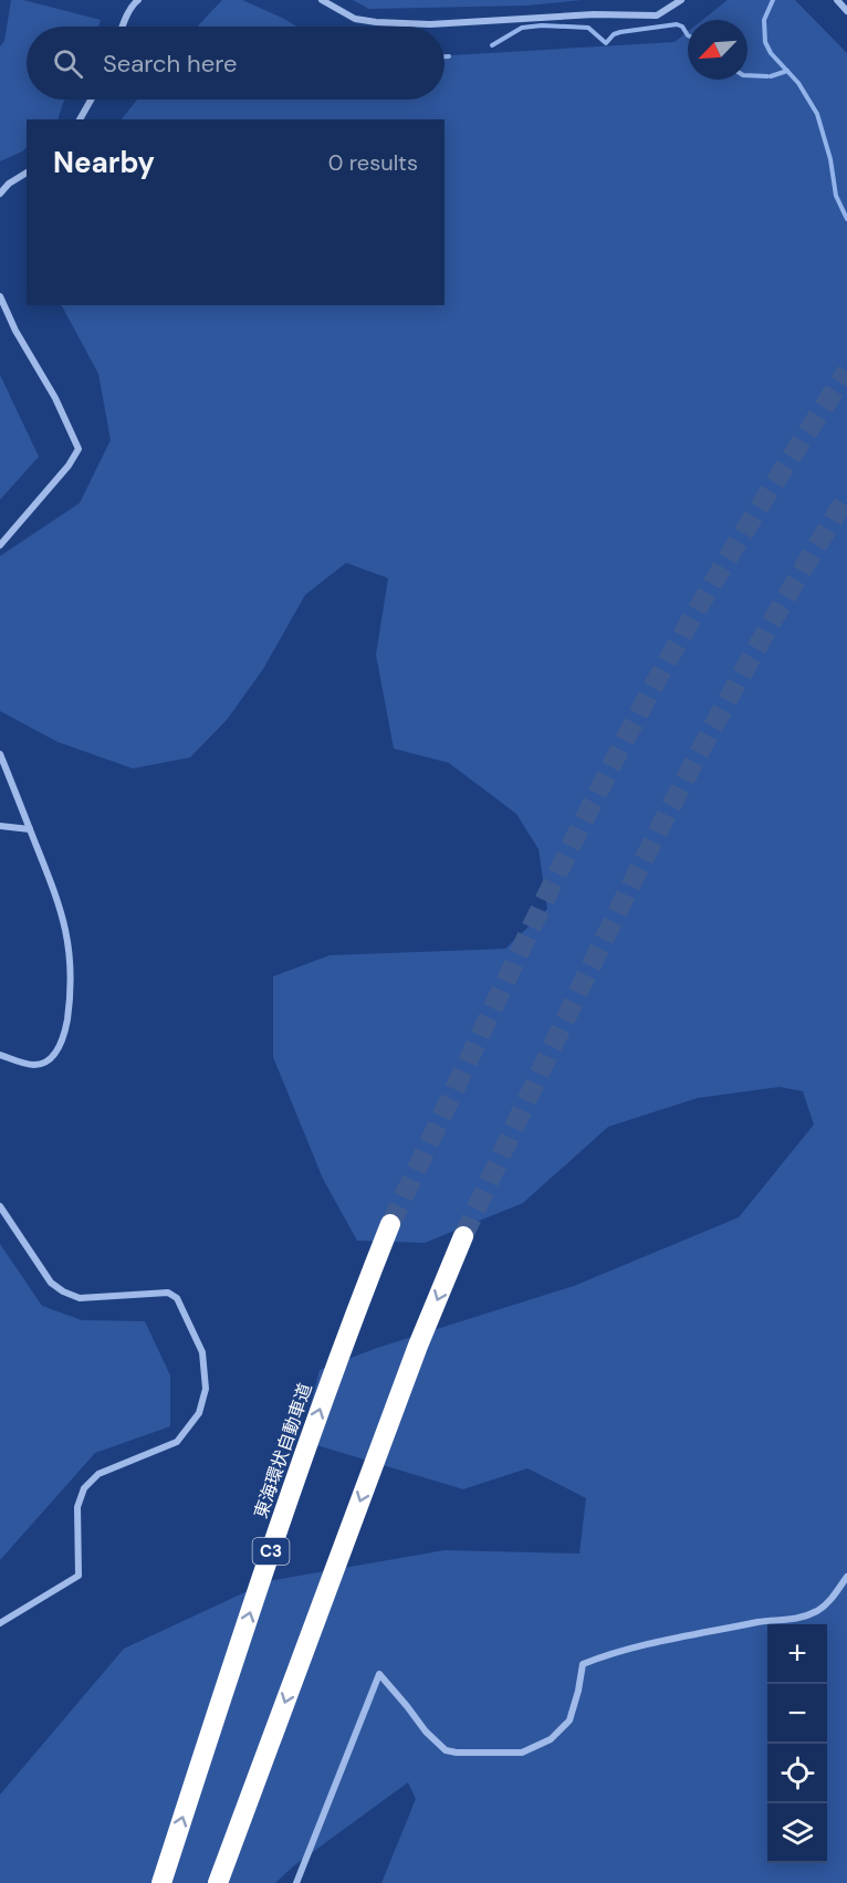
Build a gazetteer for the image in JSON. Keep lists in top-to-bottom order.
{
  "streets": {
    "highway": ["東海環状自動車道", "C3"]
  },
  "north": "bottom left",
  "page": {
    "search": "Search here",
    "heading": ["Nearby", "0 results"],
    "map_buttons": ["+", "−"]
  }
}
